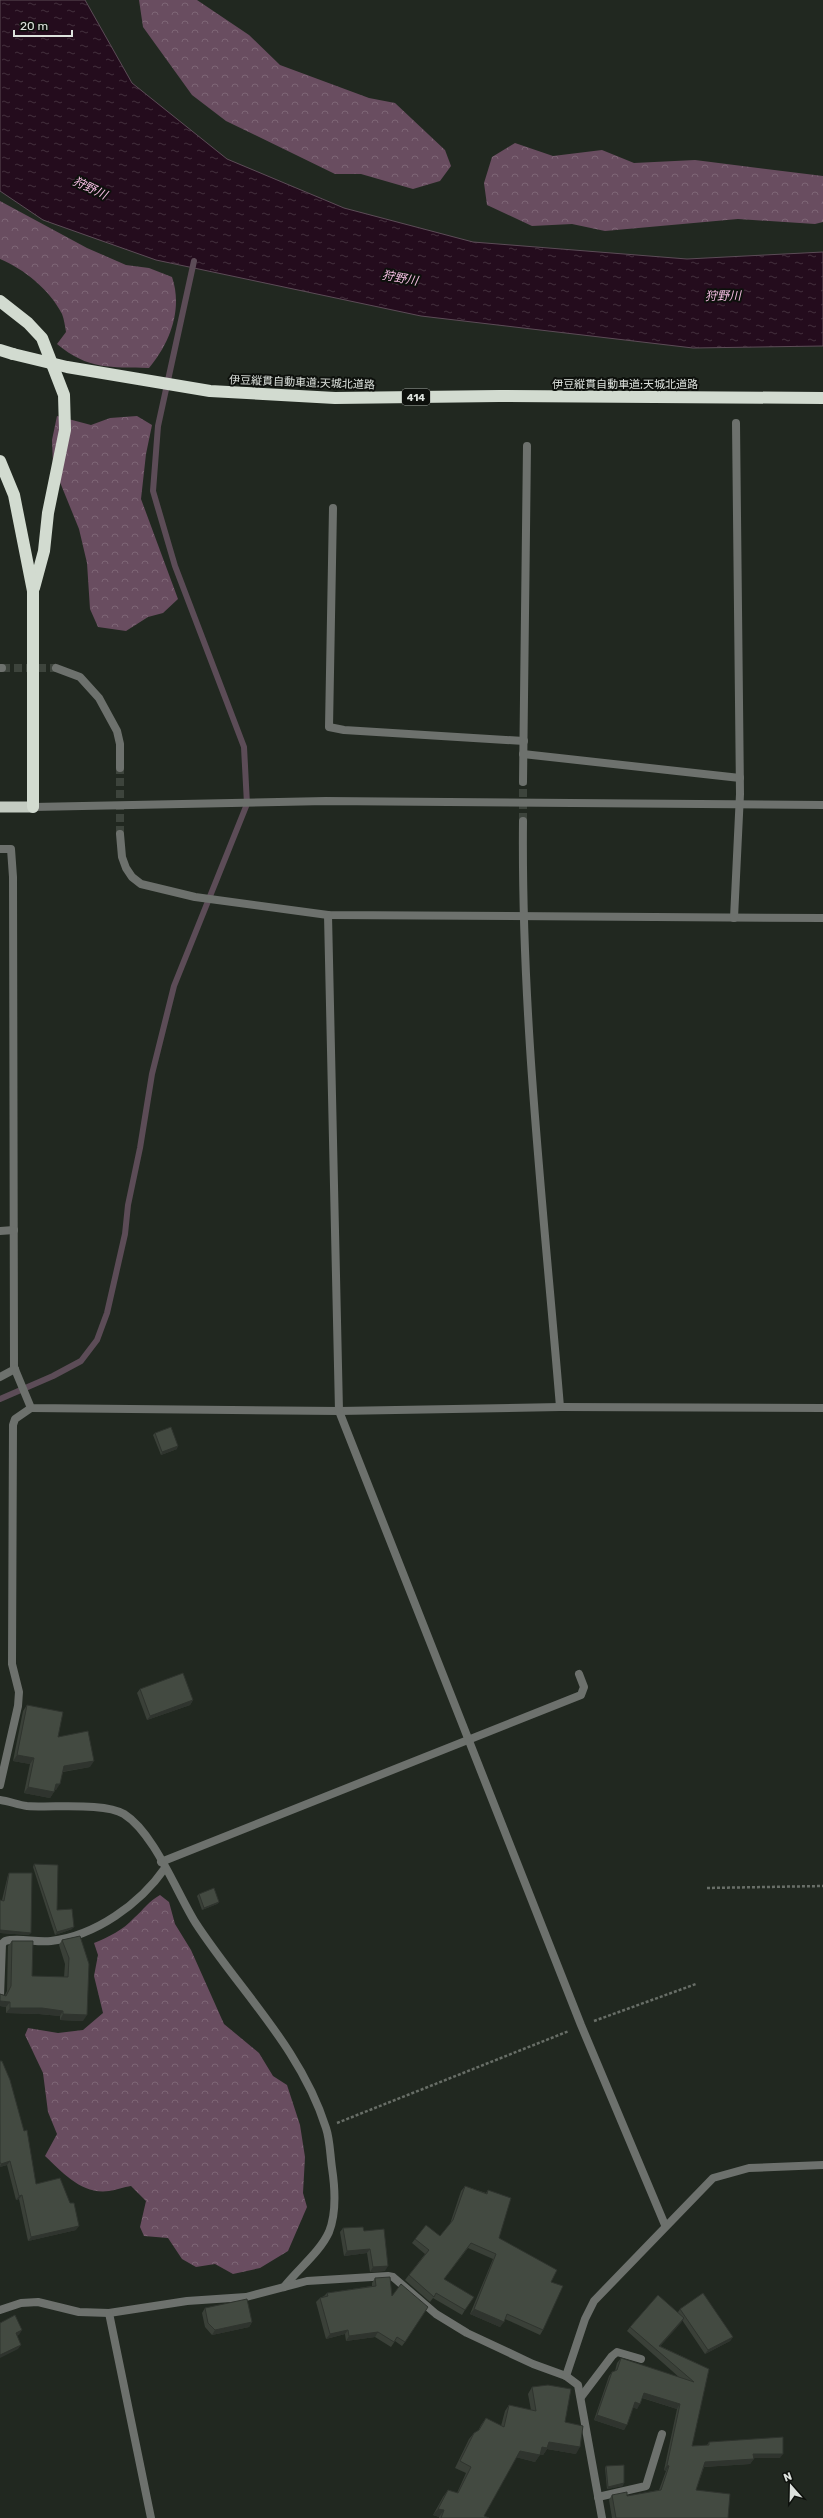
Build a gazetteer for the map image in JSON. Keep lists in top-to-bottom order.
{
  "streets": {
    "highway": ["伊豆縦貫自動車道;天城北道路", "414"]
  },
  "water": ["狩野川"],
  "scale_bar": "20 m",
  "north": "top"
}
